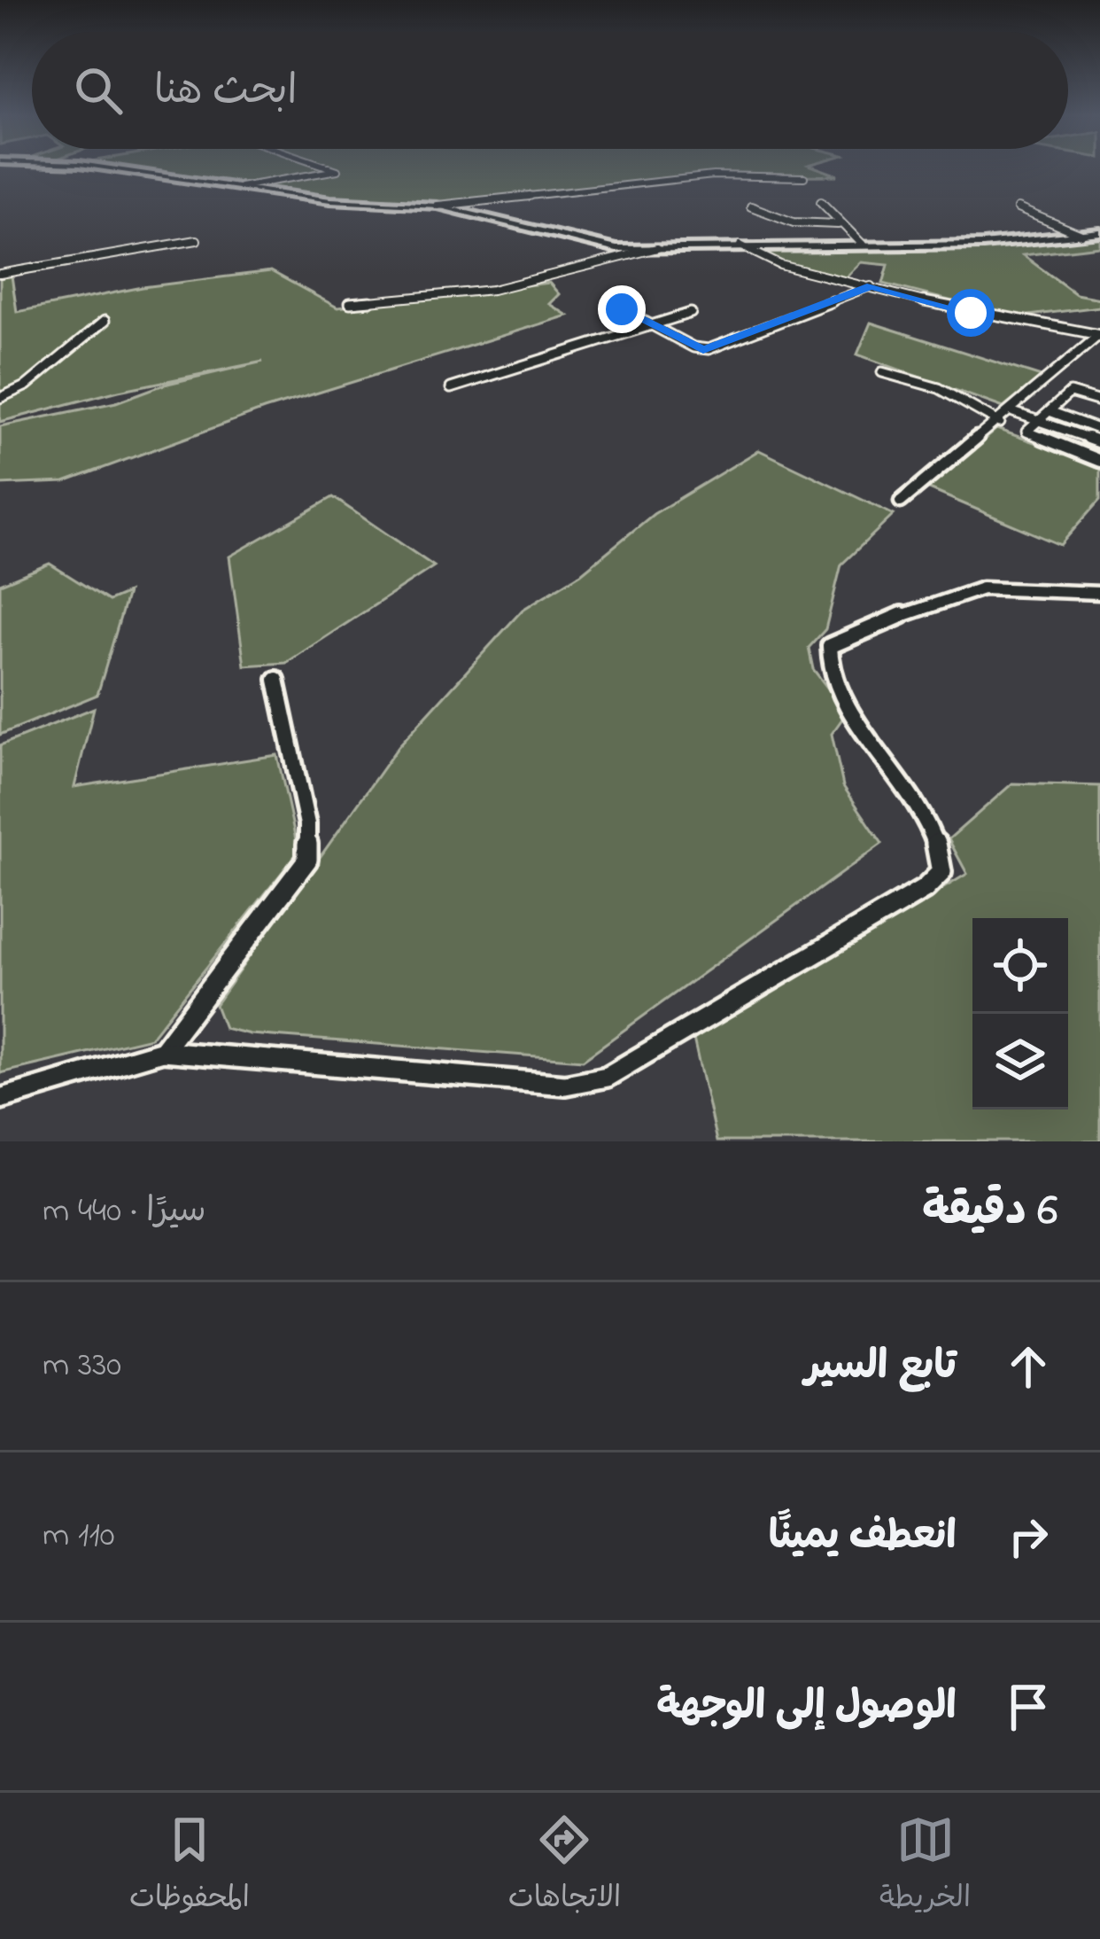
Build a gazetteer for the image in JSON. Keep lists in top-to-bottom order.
{
  "page": {
    "search": "ابحث هنا",
    "heading": ["6 دقيقة", "سيرًا · 440 m"],
    "list": [
      ["تابع السير", "330 m"],
      ["انعطف يمينًا", "110 m"],
      "الوصول إلى الوجهة"
    ],
    "nav": ["الخريطة", "الاتجاهات", "المحفوظات"]
  }
}
